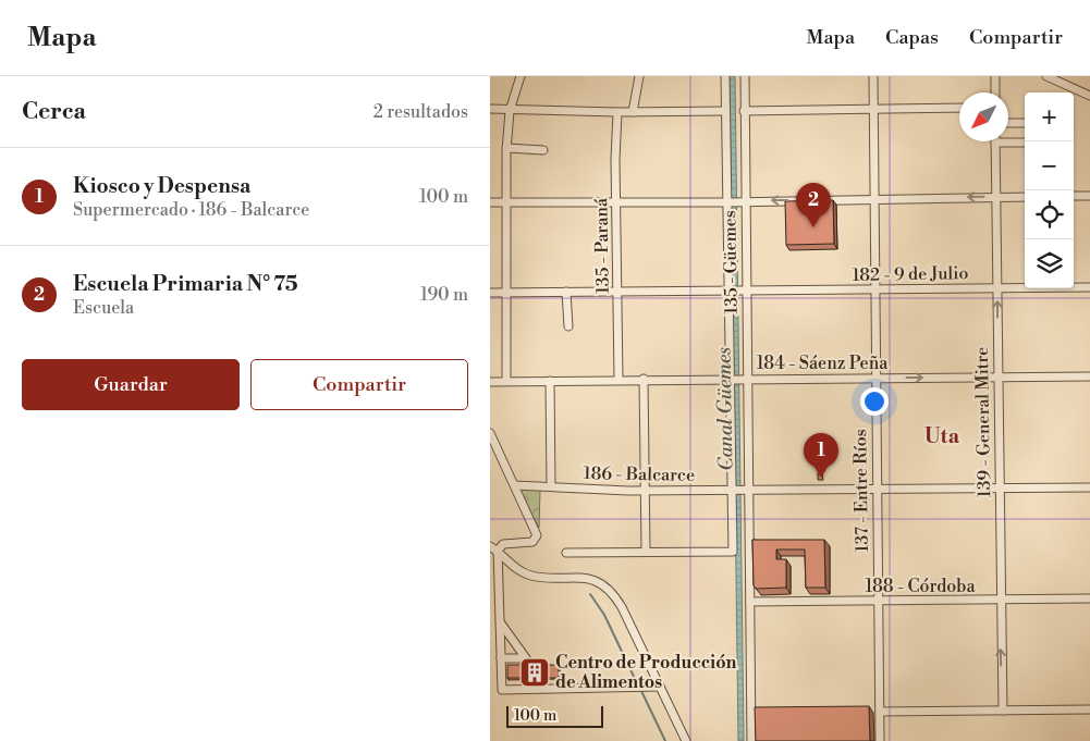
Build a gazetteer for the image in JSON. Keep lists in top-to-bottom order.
{
  "streets": {
    "street": [
      "135 - Paraná",
      "135 - Güemes",
      "182 - 9 de Julio",
      "184 - Sáenz Peña",
      "139 - General Mitre",
      "186 - Balcarce",
      "137 - Entre Ríos",
      "188 - Córdoba"
    ]
  },
  "crossings": [
    ["135 - Paraná", "182 - 9 de Julio"],
    ["135 - Paraná", "184 - Sáenz Peña"],
    ["135 - Güemes", "182 - 9 de Julio"],
    ["135 - Güemes", "184 - Sáenz Peña"],
    ["135 - Güemes", "186 - Balcarce"],
    ["135 - Güemes", "188 - Córdoba"],
    ["182 - 9 de Julio", "139 - General Mitre"],
    ["182 - 9 de Julio", "137 - Entre Ríos"],
    ["184 - Sáenz Peña", "139 - General Mitre"],
    ["184 - Sáenz Peña", "137 - Entre Ríos"],
    ["139 - General Mitre", "186 - Balcarce"],
    ["139 - General Mitre", "188 - Córdoba"],
    ["186 - Balcarce", "137 - Entre Ríos"],
    ["137 - Entre Ríos", "188 - Córdoba"]
  ],
  "one_way": ["139 - General Mitre"],
  "districts": ["Uta"],
  "water": ["Canal Güemes"],
  "places": {
    "building": ["Centro de Producción de Alimentos"]
  },
  "scale_bar": "100 m",
  "north": "bottom left",
  "page": {
    "header": "Mapa",
    "nav": ["Mapa", "Capas", "Compartir"],
    "heading": ["Cerca", "2 resultados"],
    "map_buttons": ["+", "−"],
    "list": [
      {
        "mark": "1",
        "name": "Kiosco y Despensa",
        "note": "Supermercado · 186 - Balcarce",
        "value": "100 m"
      },
      {
        "mark": "2",
        "name": "Escuela Primaria N° 75",
        "note": "Escuela",
        "value": "190 m"
      }
    ],
    "pins": ["2", "1"],
    "buttons": ["Guardar", "Compartir"],
    "scale": "100 m"
  }
}
